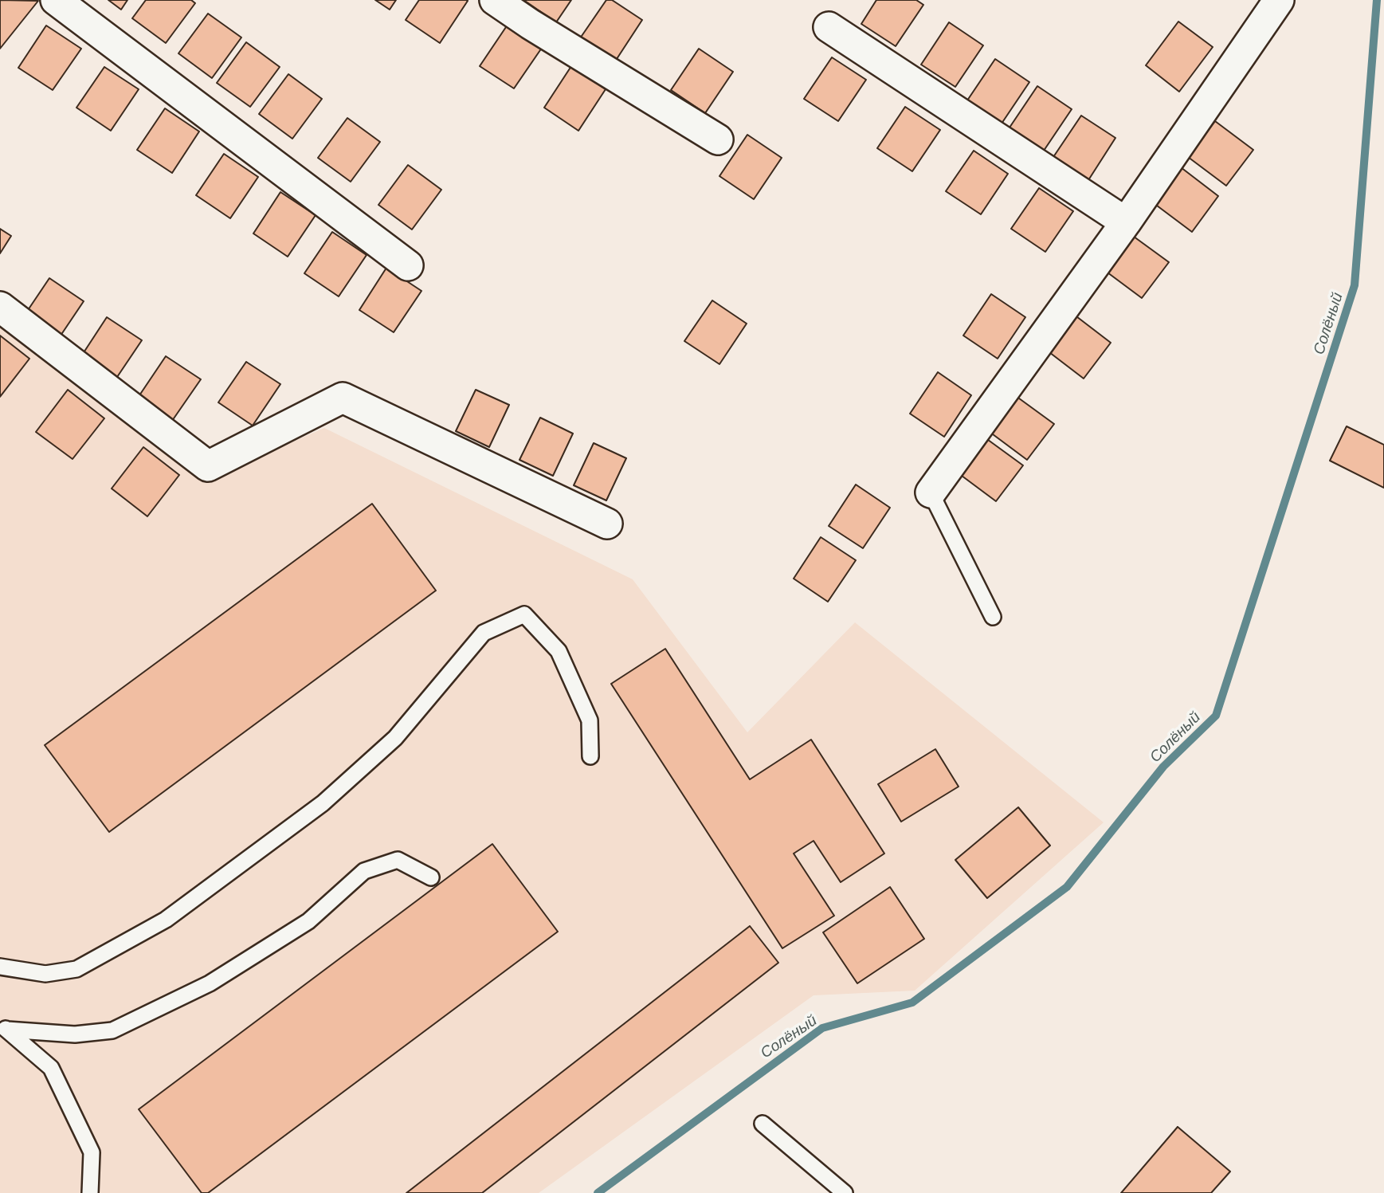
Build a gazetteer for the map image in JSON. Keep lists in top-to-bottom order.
{
  "water": ["Солёный"]
}
